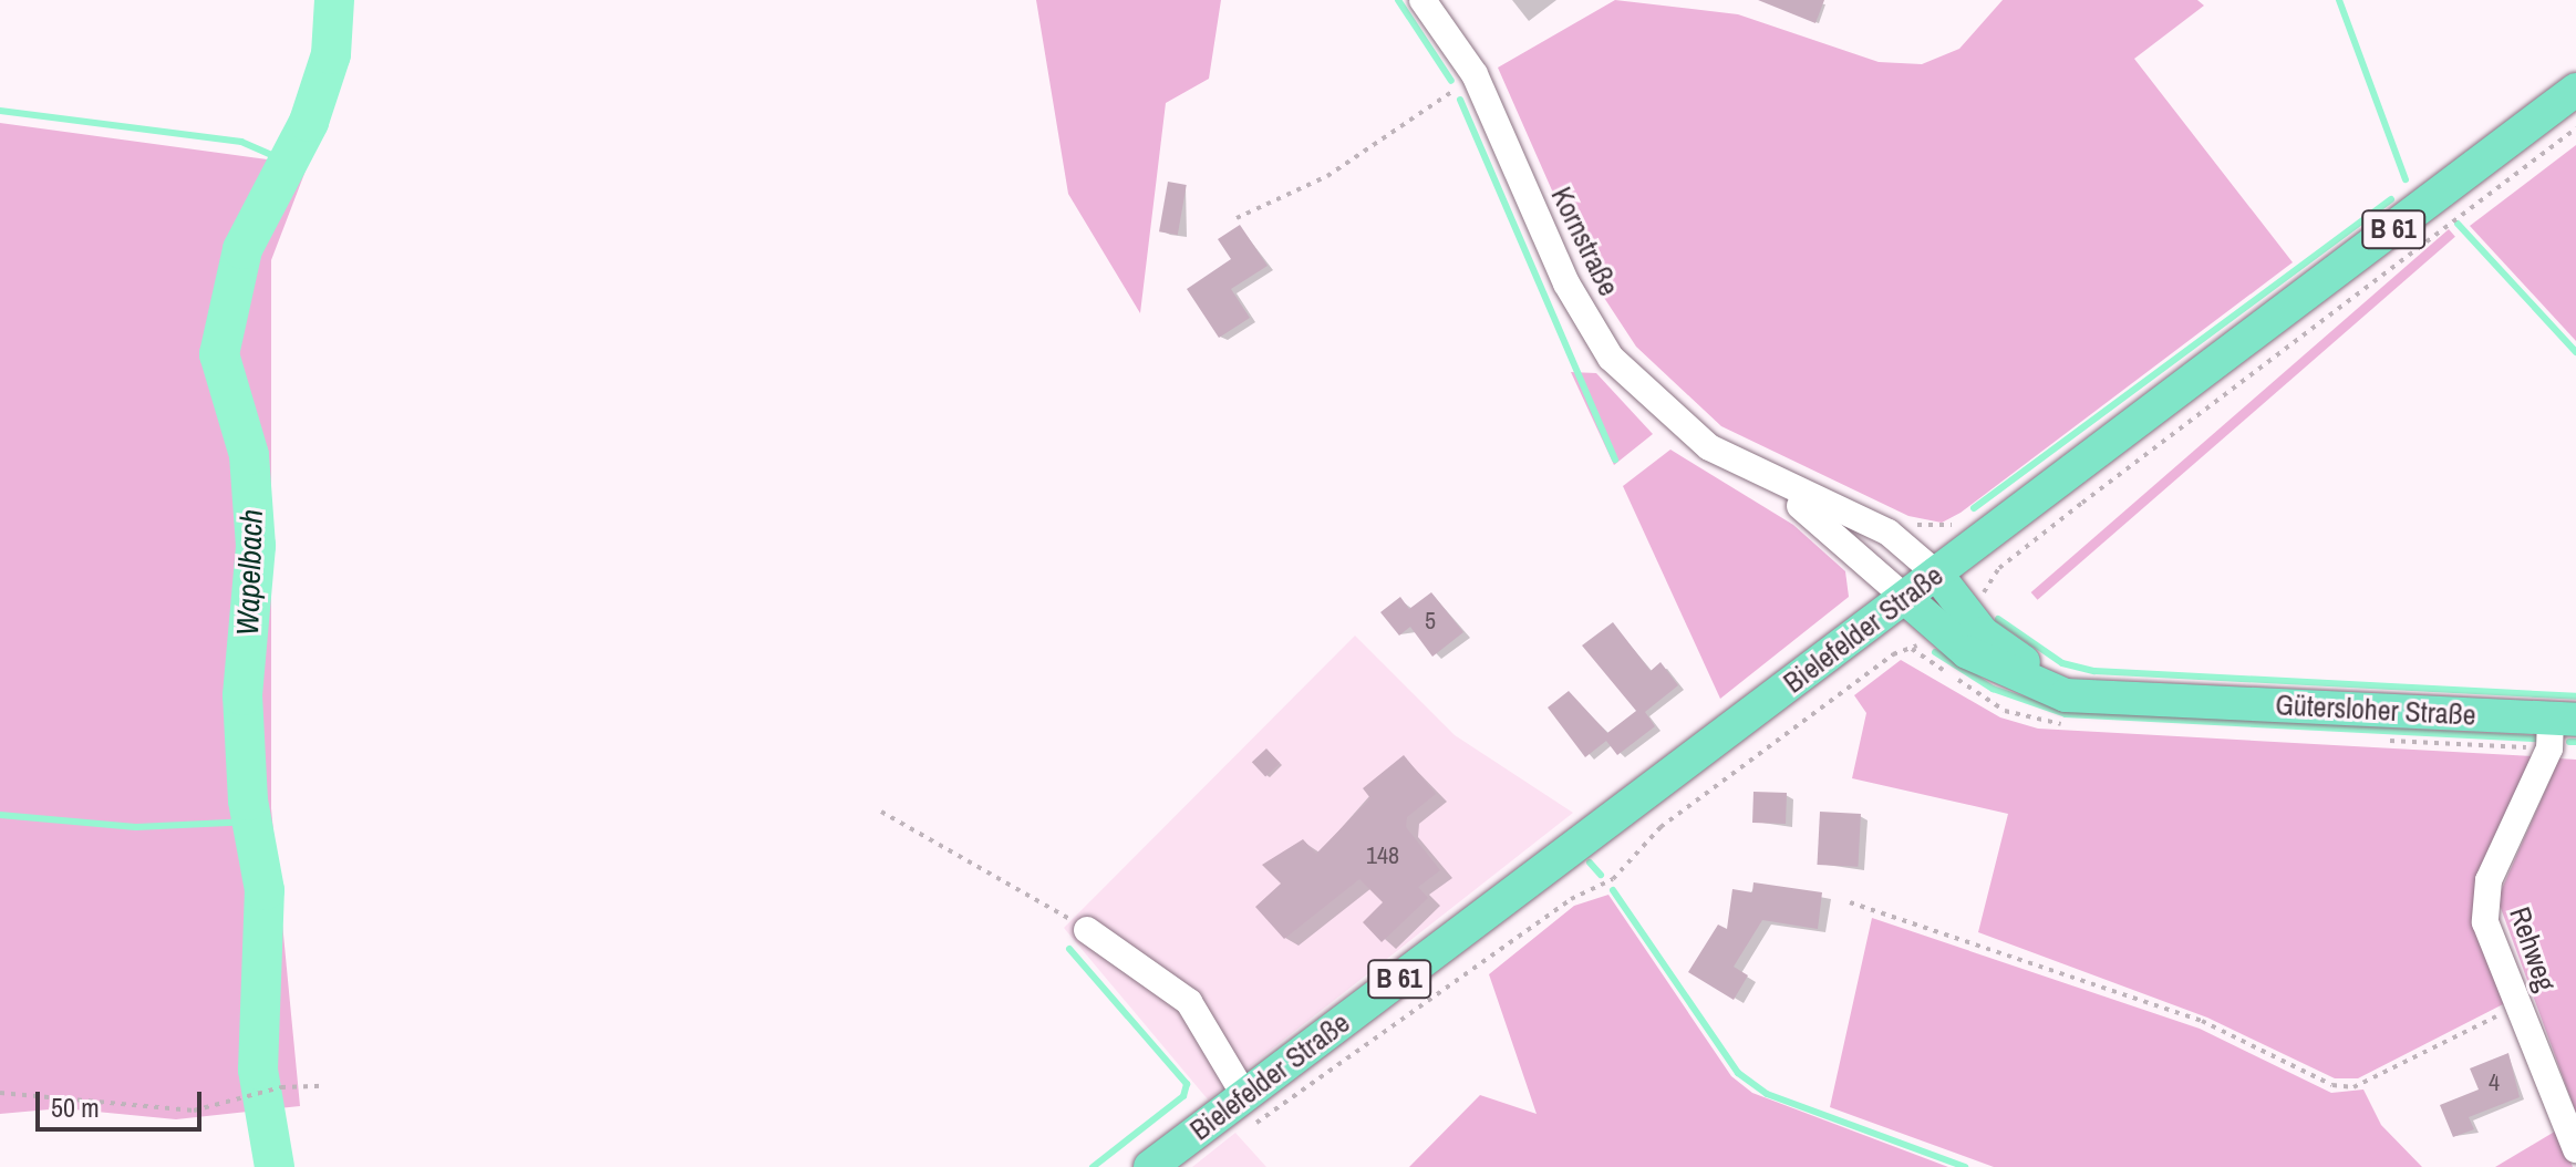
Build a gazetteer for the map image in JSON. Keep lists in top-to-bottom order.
{
  "streets": {
    "main road": ["B 61", "Bielefelder Straße", "Gütersloher Straße"],
    "street": ["Kornstraße", "Rehweg"]
  },
  "crossings": [
    ["Kornstraße", "Bielefelder Straße"],
    ["Kornstraße", "Gütersloher Straße"],
    ["Bielefelder Straße", "Gütersloher Straße"],
    ["Gütersloher Straße", "Rehweg"]
  ],
  "water": ["Wapelbach"],
  "house_numbers": ["5", "148", "4"],
  "scale_bar": "50 m"
}
